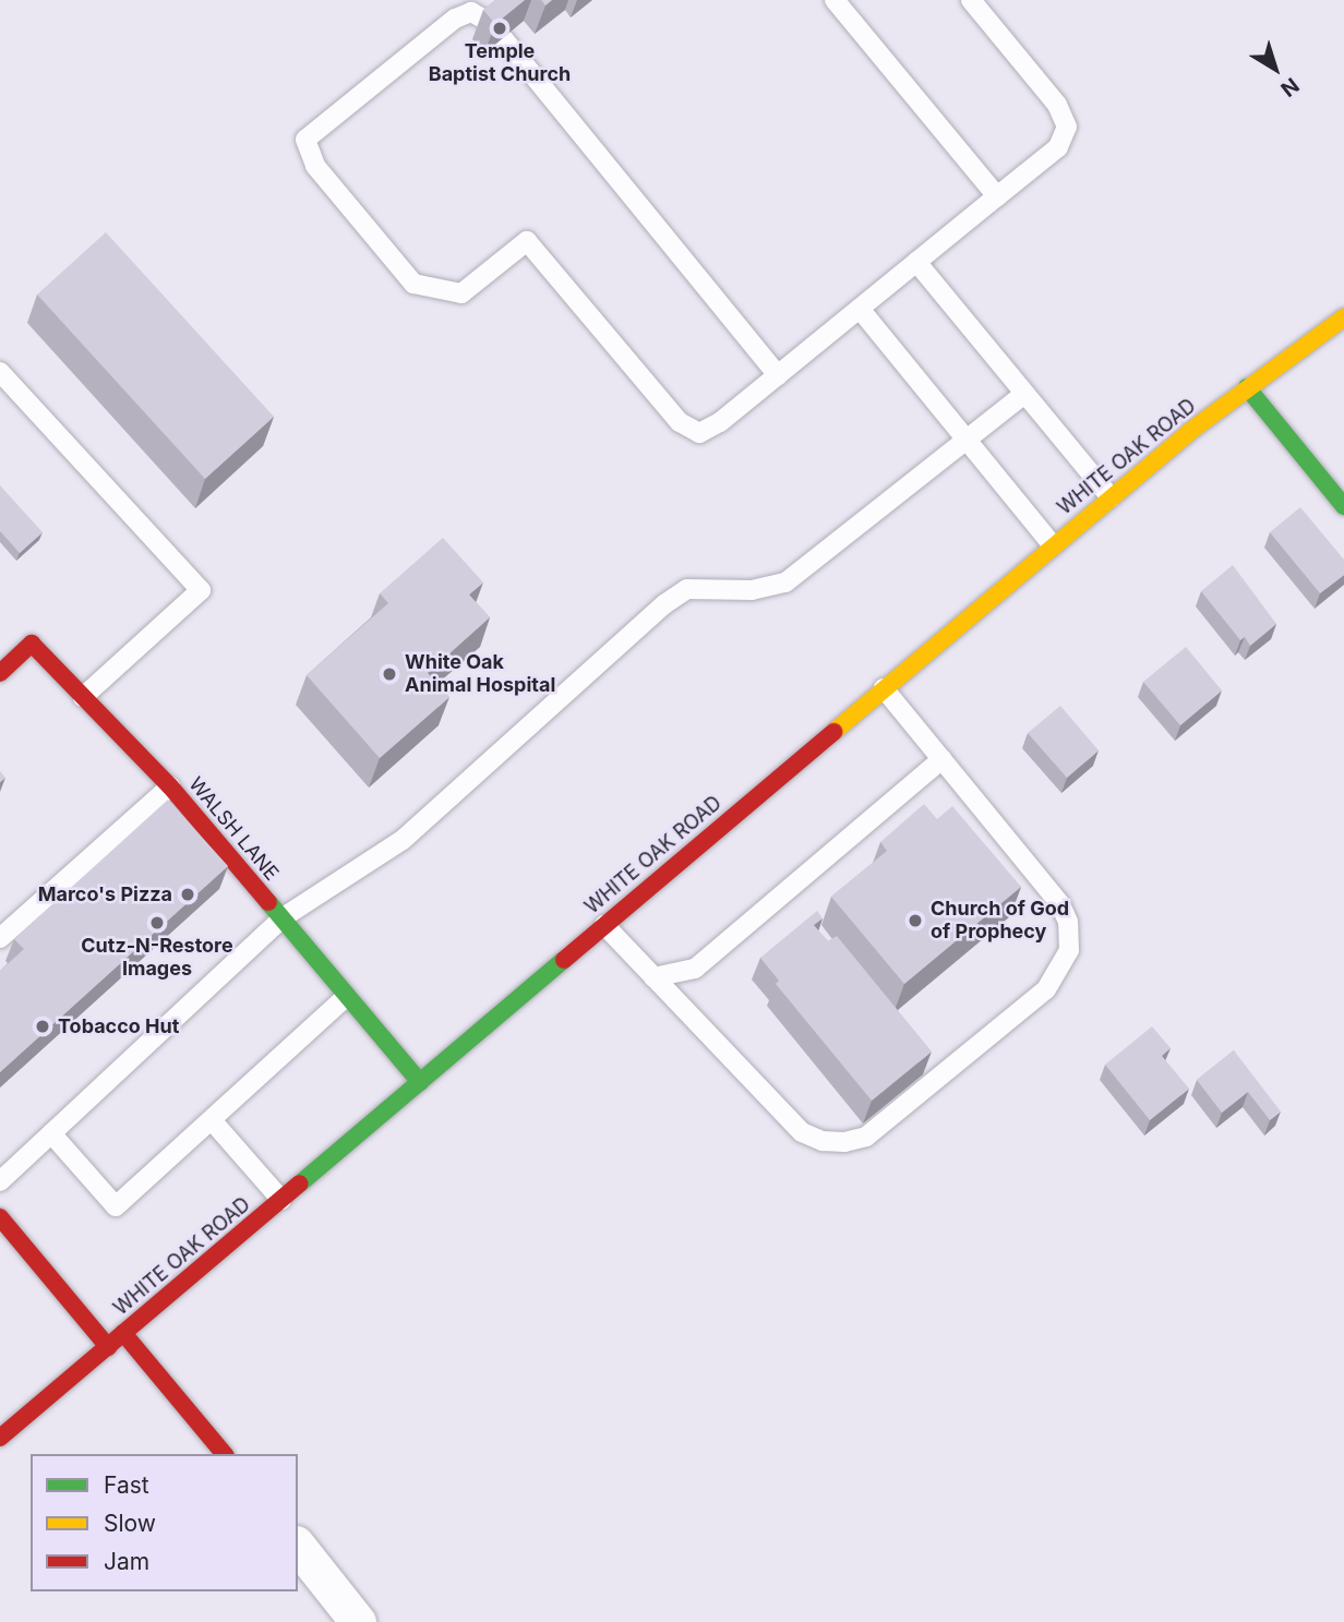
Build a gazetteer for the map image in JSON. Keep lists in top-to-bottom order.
{
  "streets": {
    "main road": ["WHITE OAK ROAD", "WALSH LANE"]
  },
  "crossings": [
    ["WHITE OAK ROAD", "WALSH LANE"]
  ],
  "places": [
    "Temple Baptist Church",
    "White Oak Animal Hospital",
    "Marco's Pizza",
    "Church of God of Prophecy",
    "Cutz-N-Restore Images",
    "Tobacco Hut"
  ],
  "legend": ["Fast", "Slow", "Jam"],
  "north": "bottom right"
}
